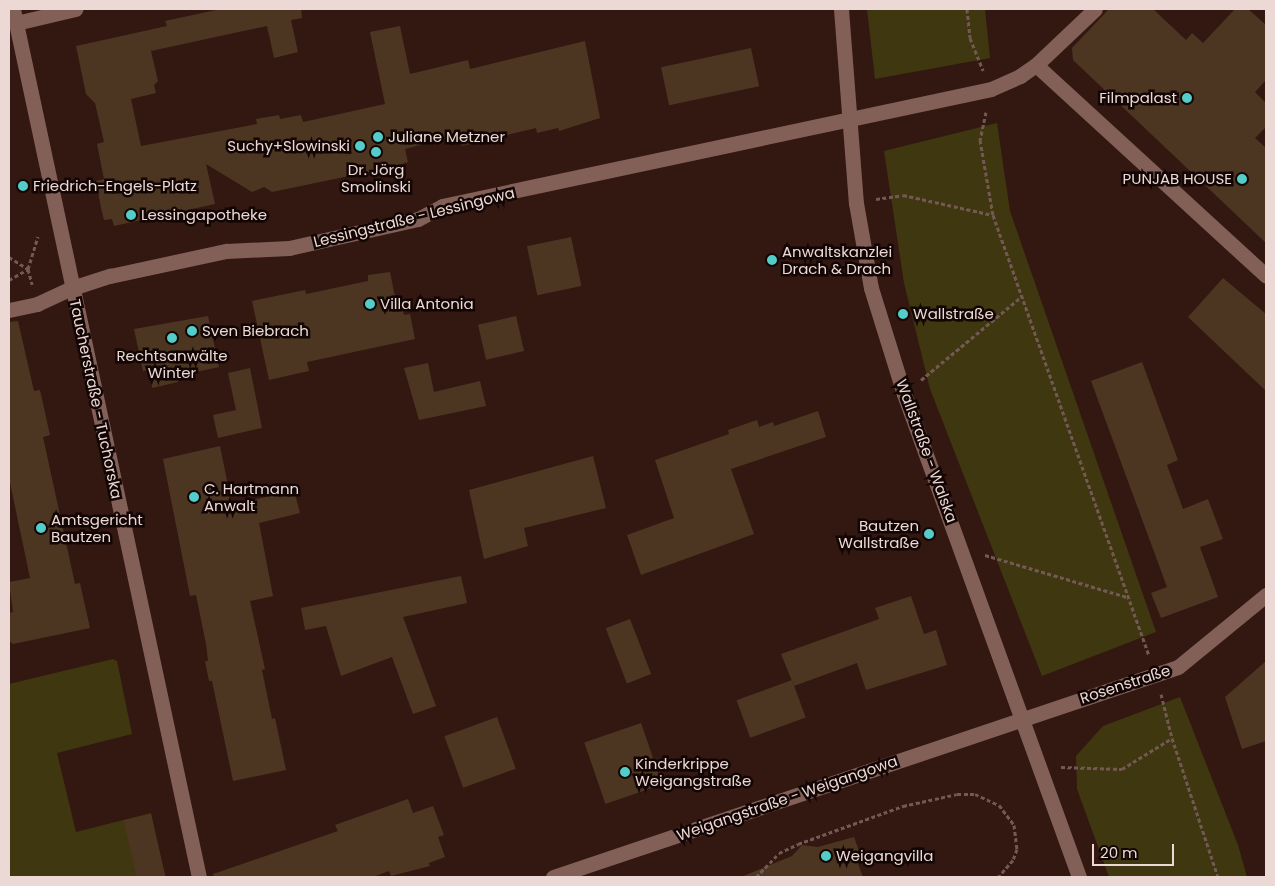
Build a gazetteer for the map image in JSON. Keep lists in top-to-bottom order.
{
  "streets": {
    "street": [
      "Lessingstraße - Lessingowa",
      "Taucherstraße - Tuchorska",
      "Wallstraße - Walska",
      "Rosenstraße",
      "Weigangstraße - Weigangowa"
    ]
  },
  "crossings": [
    ["Lessingstraße - Lessingowa", "Taucherstraße - Tuchorska"],
    ["Lessingstraße - Lessingowa", "Wallstraße - Walska"],
    ["Wallstraße - Walska", "Rosenstraße"],
    ["Wallstraße - Walska", "Weigangstraße - Weigangowa"],
    ["Rosenstraße", "Weigangstraße - Weigangowa"]
  ],
  "places": [
    "Filmpalast",
    "Juliane Metzner",
    "Suchy+Slowinski",
    "Dr. Jörg Smolinski",
    "PUNJAB HOUSE",
    "Friedrich-Engels-Platz",
    "Lessingapotheke",
    "Anwaltskanzlei Drach & Drach",
    "Villa Antonia",
    "Wallstraße",
    "Sven Biebrach",
    "Rechtsanwälte Winter",
    "C. Hartmann Anwalt",
    "Amtsgericht Bautzen",
    "Bautzen Wallstraße",
    "Kinderkrippe Weigangstraße",
    "Weigangvilla"
  ],
  "scale_bar": "20 m"
}
